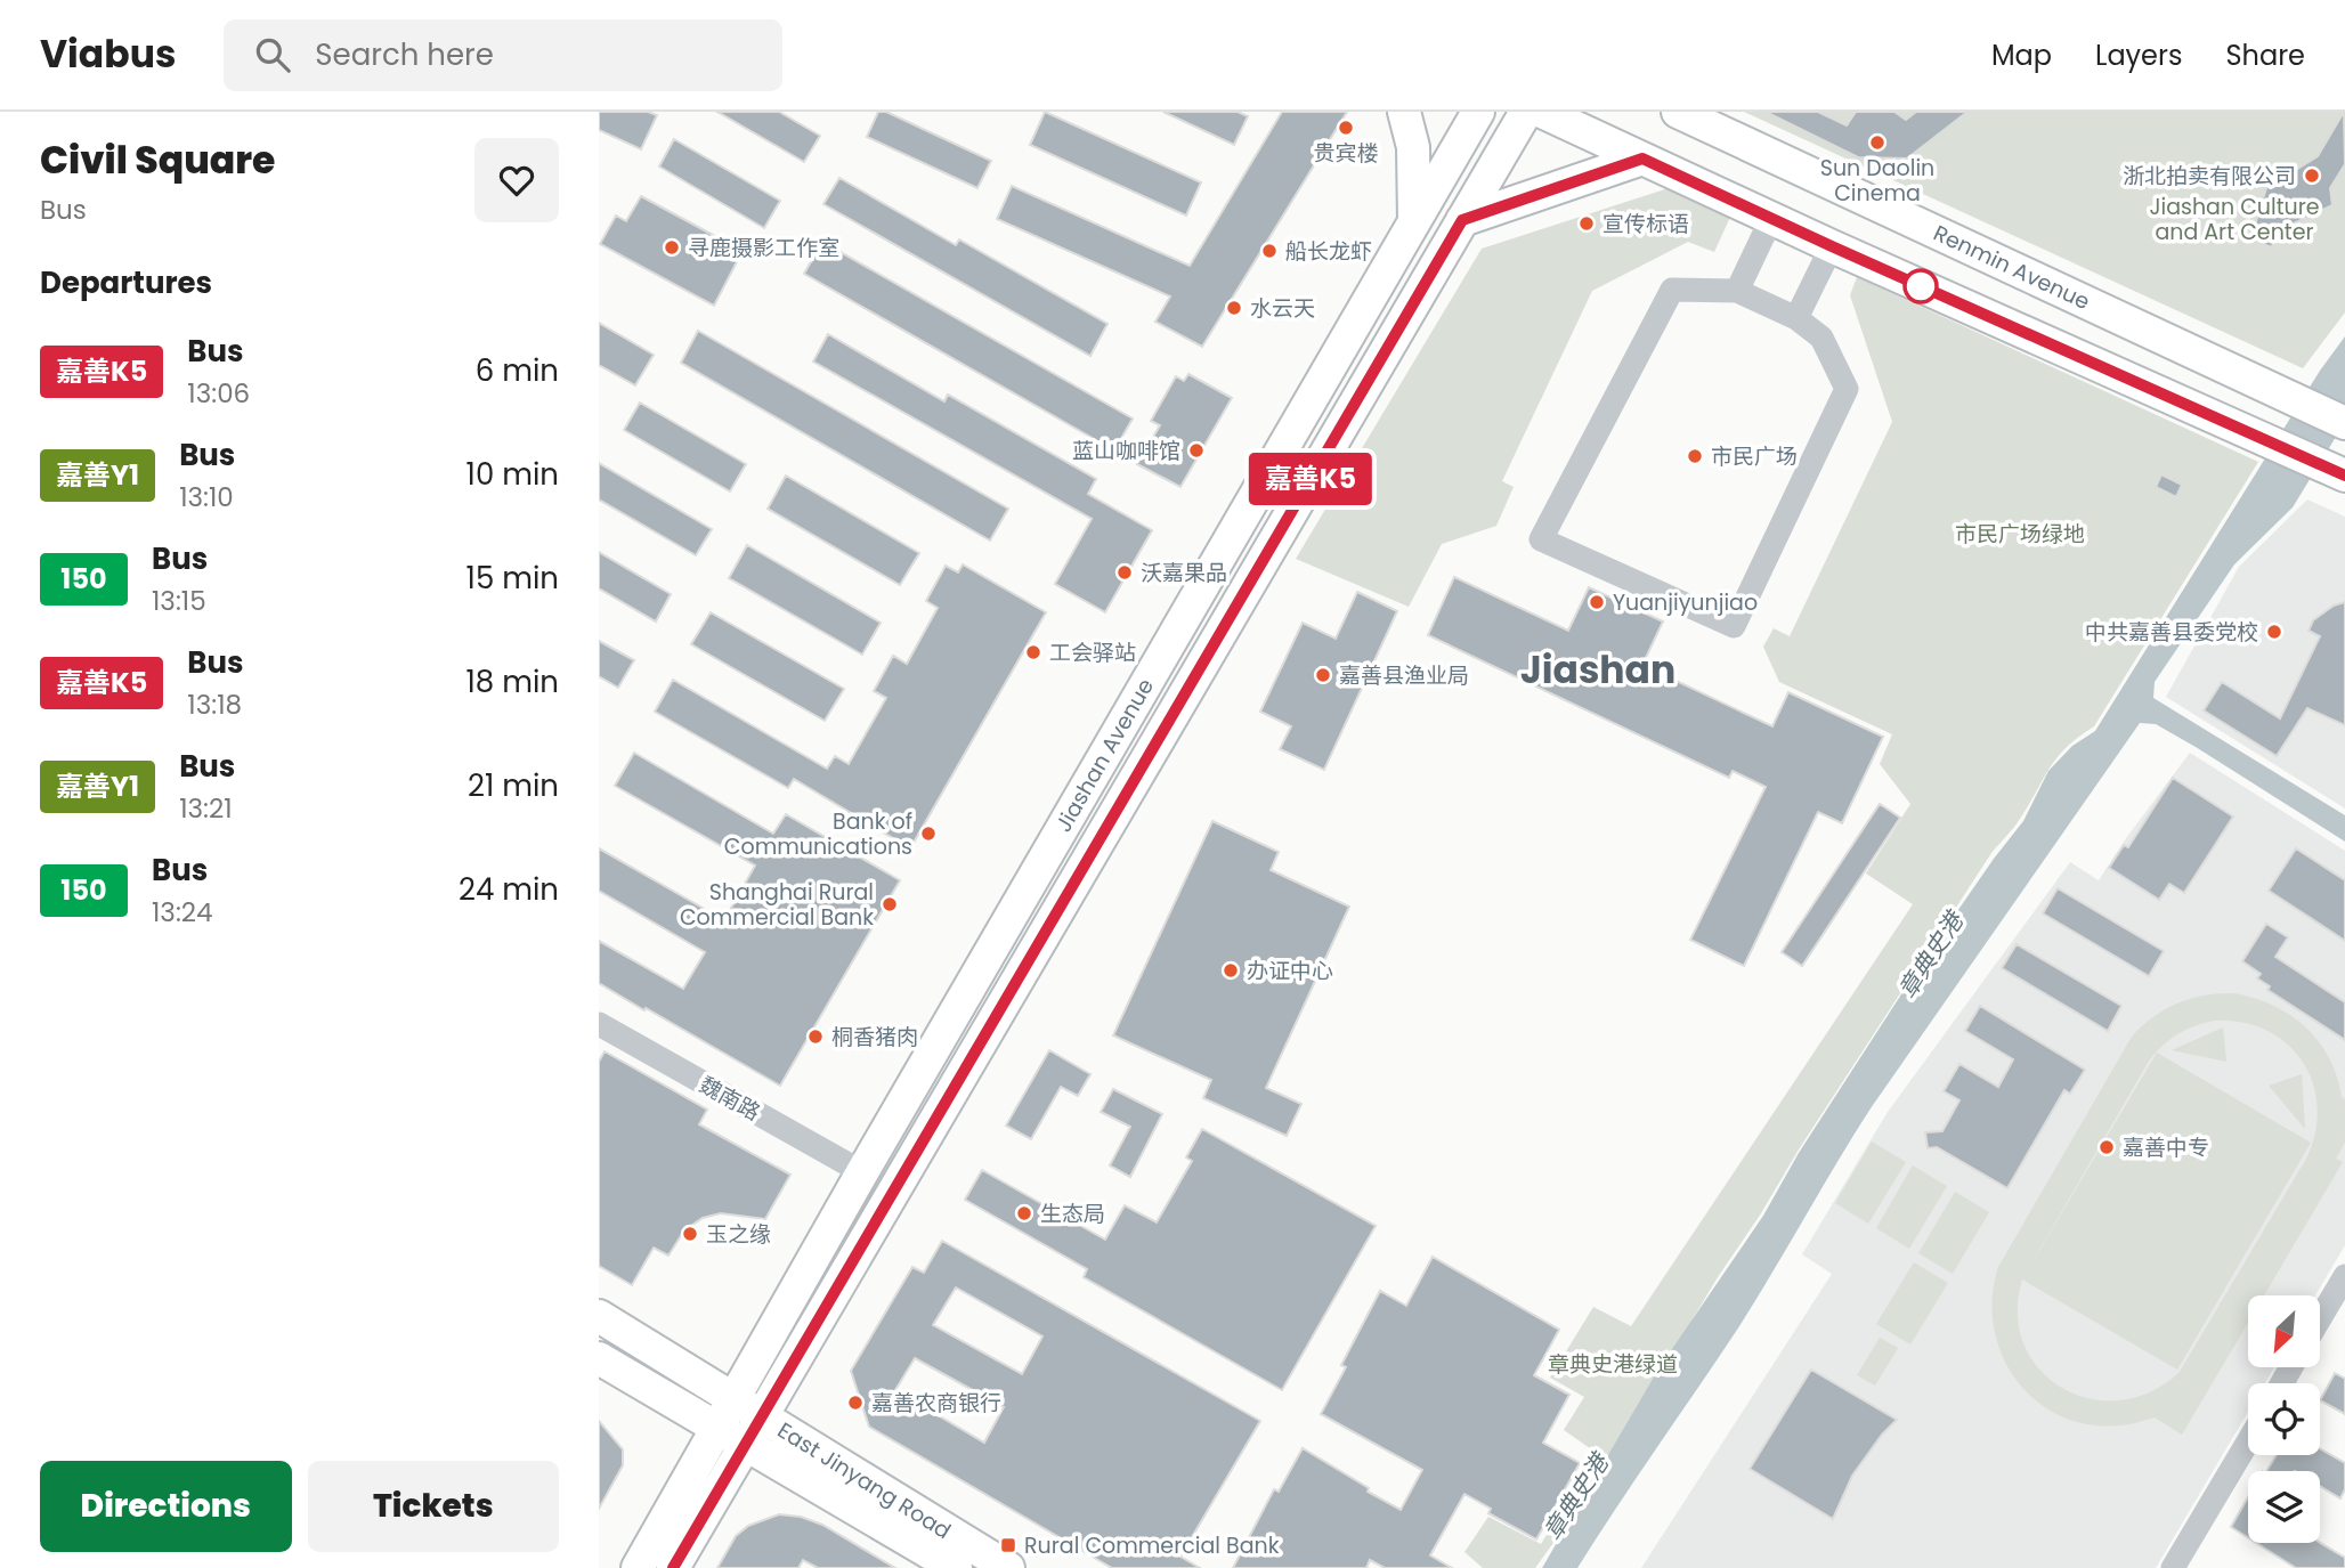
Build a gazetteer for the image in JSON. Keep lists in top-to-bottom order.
{
  "streets": {
    "main road": ["Renmin Avenue", "Jiashan Avenue", "East Jinyang Road"],
    "street": ["魏南路"]
  },
  "crossings": [
    ["Jiashan Avenue", "魏南路"],
    ["Jiashan Avenue", "East Jinyang Road"]
  ],
  "districts": ["Jiashan"],
  "water": ["章典史港"],
  "parks": ["Jiashan Culture and Art Center", "市民广场绿地", "章典史港绿道"],
  "places": {
    "other": [
      "贵宾楼",
      "Sun Daolin Cinema",
      "浙北拍卖有限公司",
      "宣传标语",
      "寻鹿摄影工作室",
      "船长龙虾",
      "水云天",
      "蓝山咖啡馆",
      "市民广场",
      "沃嘉果品",
      "Yuanjiyunjiao",
      "中共嘉善县委党校",
      "工会驿站",
      "嘉善县渔业局",
      "Bank of Communications",
      "Shanghai Rural Commercial Bank",
      "办证中心",
      "桐香猪肉",
      "嘉善中专",
      "生态局",
      "玉之缘",
      "嘉善农商银行"
    ],
    "transit": ["Rural Commercial Bank"]
  },
  "lines": ["bus line 嘉善K5"],
  "north": "bottom left",
  "page": {
    "header": "Viabus",
    "search": "Search here",
    "nav": ["Map", "Layers", "Share"],
    "heading": [
      ["Civil Square", "Bus"],
      "Departures"
    ],
    "on_map": "嘉善K5",
    "list": [
      {
        "mark": "嘉善K5",
        "name": "Bus",
        "note": "13:06",
        "value": "6 min"
      },
      {
        "mark": "嘉善Y1",
        "name": "Bus",
        "note": "13:10",
        "value": "10 min"
      },
      {
        "mark": "150",
        "name": "Bus",
        "note": "13:15",
        "value": "15 min"
      },
      {
        "mark": "嘉善K5",
        "name": "Bus",
        "note": "13:18",
        "value": "18 min"
      },
      {
        "mark": "嘉善Y1",
        "name": "Bus",
        "note": "13:21",
        "value": "21 min"
      },
      {
        "mark": "150",
        "name": "Bus",
        "note": "13:24",
        "value": "24 min"
      }
    ],
    "buttons": ["Directions", "Tickets"]
  }
}
